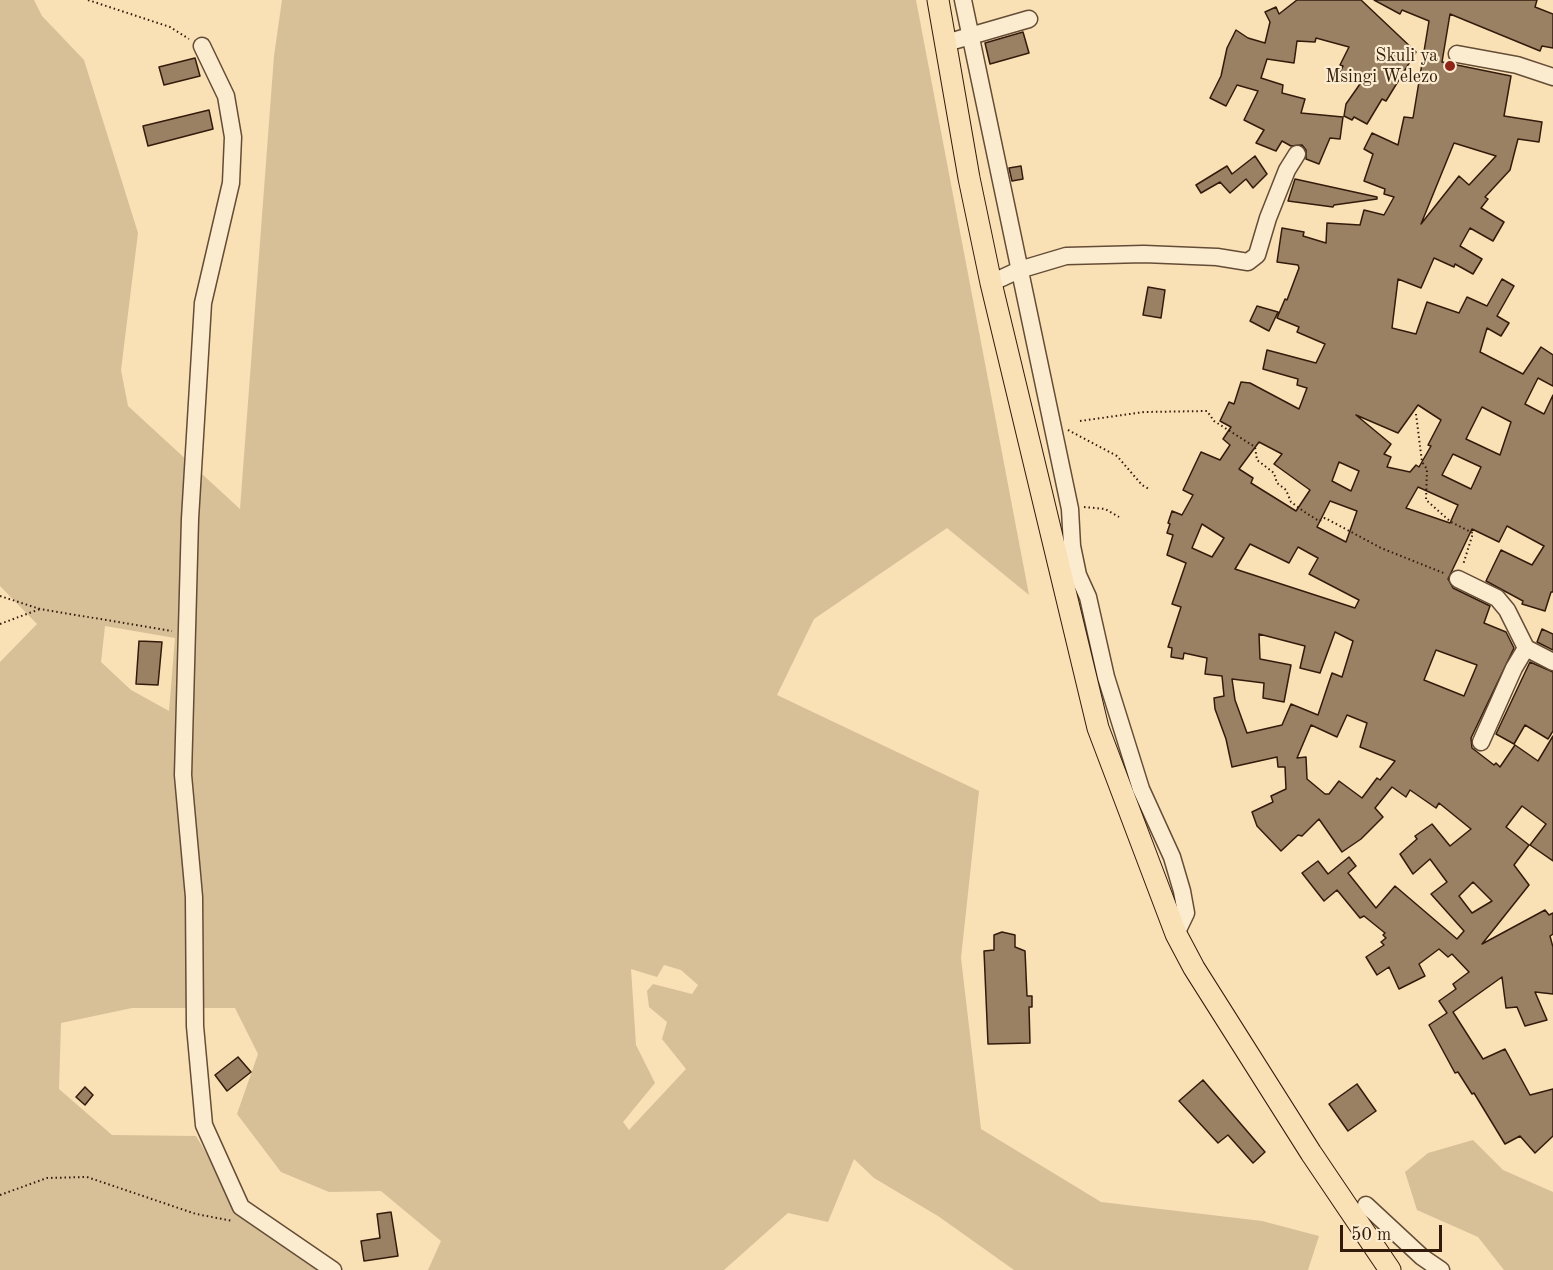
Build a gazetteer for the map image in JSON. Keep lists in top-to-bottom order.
{
  "places": ["Skuli ya Msingi Welezo"],
  "scale_bar": "50 m"
}
